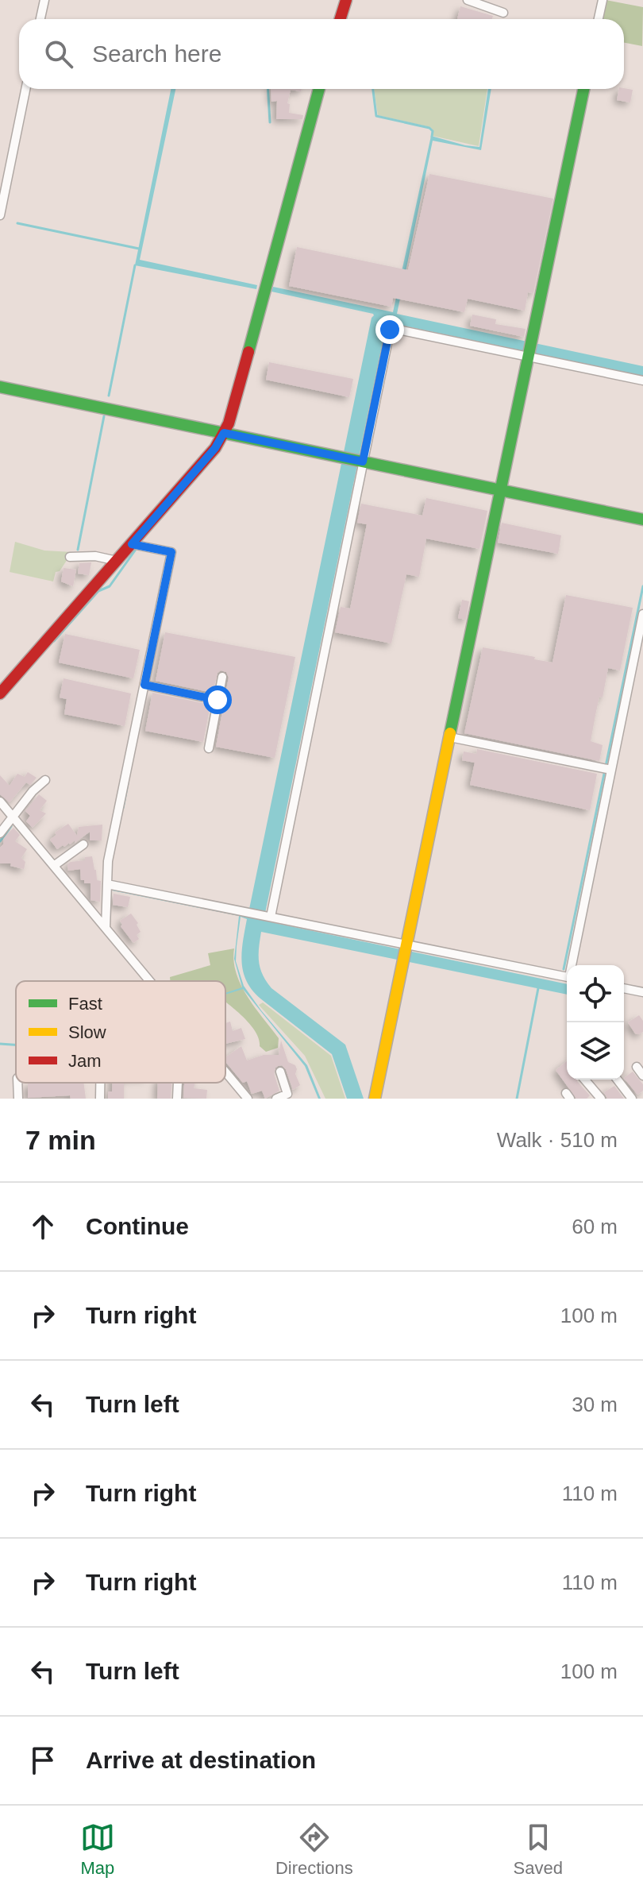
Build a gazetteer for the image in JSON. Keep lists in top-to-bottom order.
{
  "legend": ["Fast", "Slow", "Jam"],
  "page": {
    "search": "Search here",
    "heading": ["7 min", "Walk · 510 m"],
    "list": [
      ["Continue", "60 m"],
      ["Turn right", "100 m"],
      ["Turn left", "30 m"],
      ["Turn right", "110 m"],
      ["Turn right", "110 m"],
      ["Turn left", "100 m"],
      "Arrive at destination"
    ],
    "nav": ["Map", "Directions", "Saved"]
  }
}
